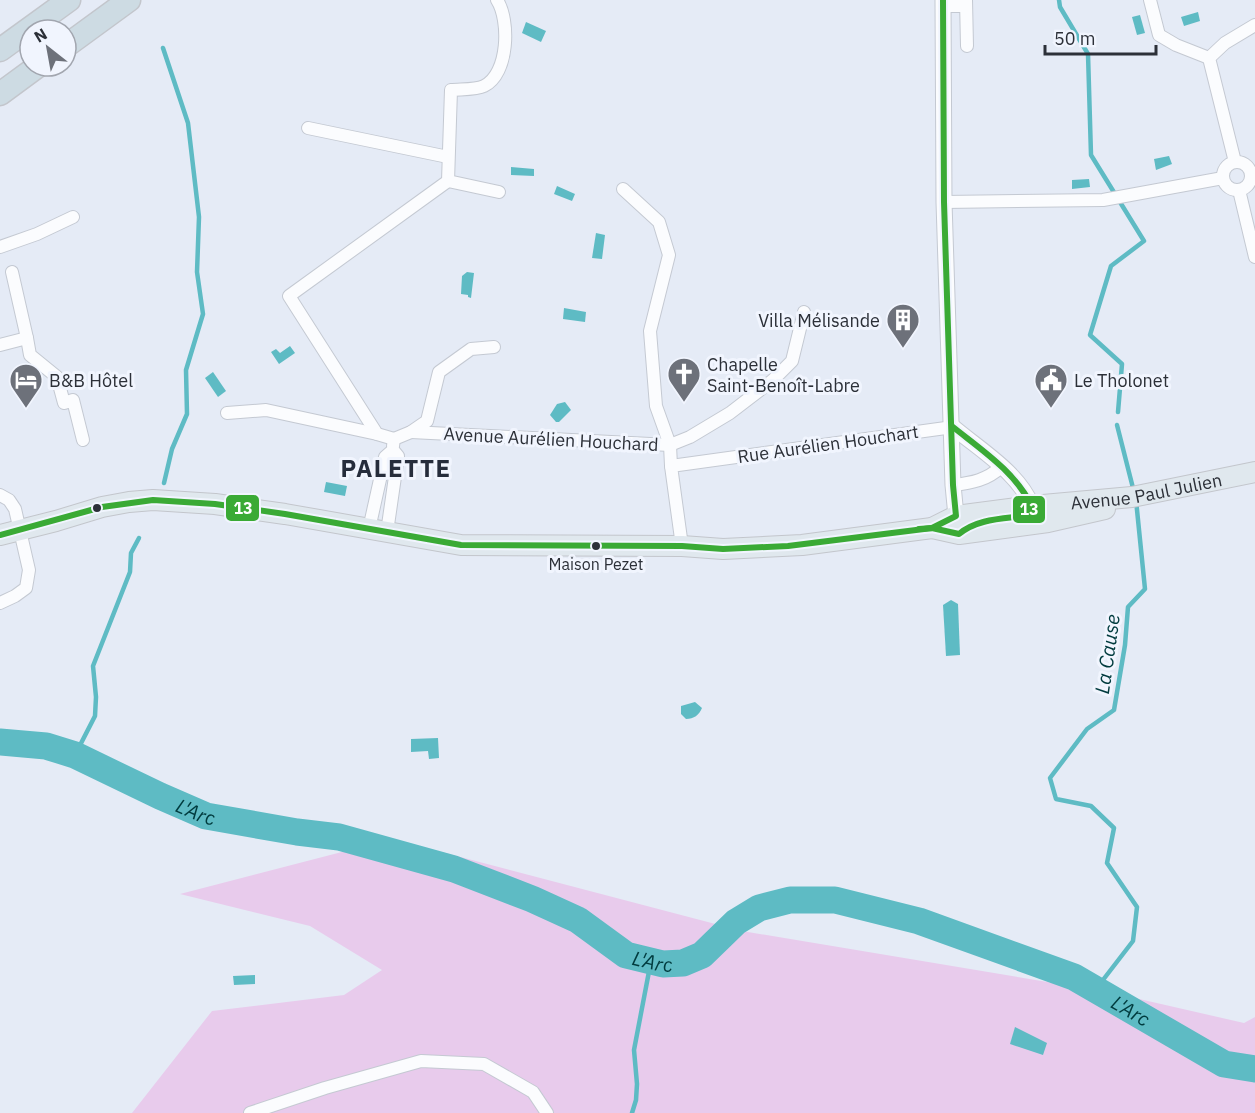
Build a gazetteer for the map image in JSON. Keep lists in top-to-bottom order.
{
  "streets": {
    "main road": ["Avenue Paul Julien"],
    "street": ["Avenue Aurélien Houchard", "Rue Aurélien Houchart"]
  },
  "crossings": [
    ["Avenue Aurélien Houchard", "Rue Aurélien Houchart"]
  ],
  "districts": ["PALETTE"],
  "water": ["La Cause", "L'Arc"],
  "places": {
    "building": ["Villa Mélisande"],
    "church": ["Chapelle Saint-Benoît-Labre"],
    "hotel": ["B&B Hôtel"],
    "public building": ["Le Tholonet"],
    "other": ["Maison Pezet"]
  },
  "lines": ["transit line 13"],
  "scale_bar": "50 m",
  "north": "top left"
}
